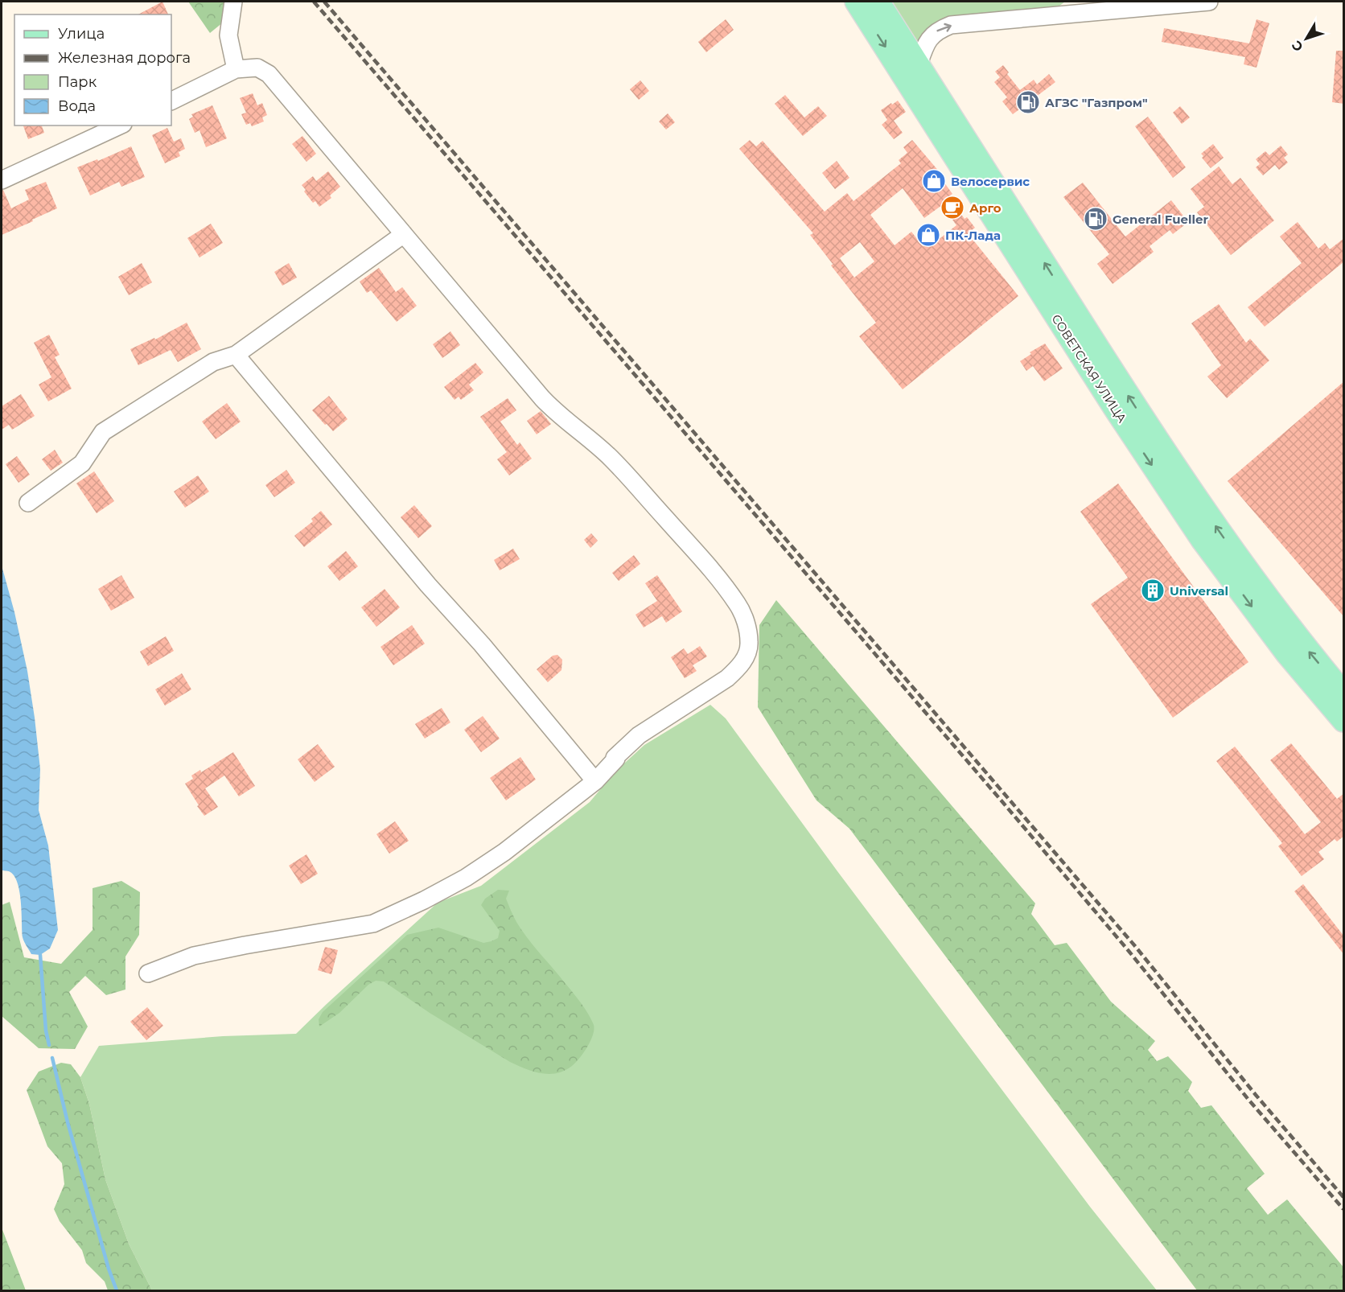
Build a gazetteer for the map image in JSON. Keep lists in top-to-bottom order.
{
  "streets": {
    "main road": ["СОВЕТСКАЯ УЛИЦА"]
  },
  "places": {
    "fuel station": ["АГЗС \"Газпром\"", "General Fueller"],
    "shop": ["Велосервис", "ПК-Лада"],
    "cafe": ["Арго"],
    "building": ["Universal"]
  },
  "legend": [
    "Улица",
    "Железная дорога",
    "Парк",
    "Вода"
  ],
  "north": "bottom left"
}
